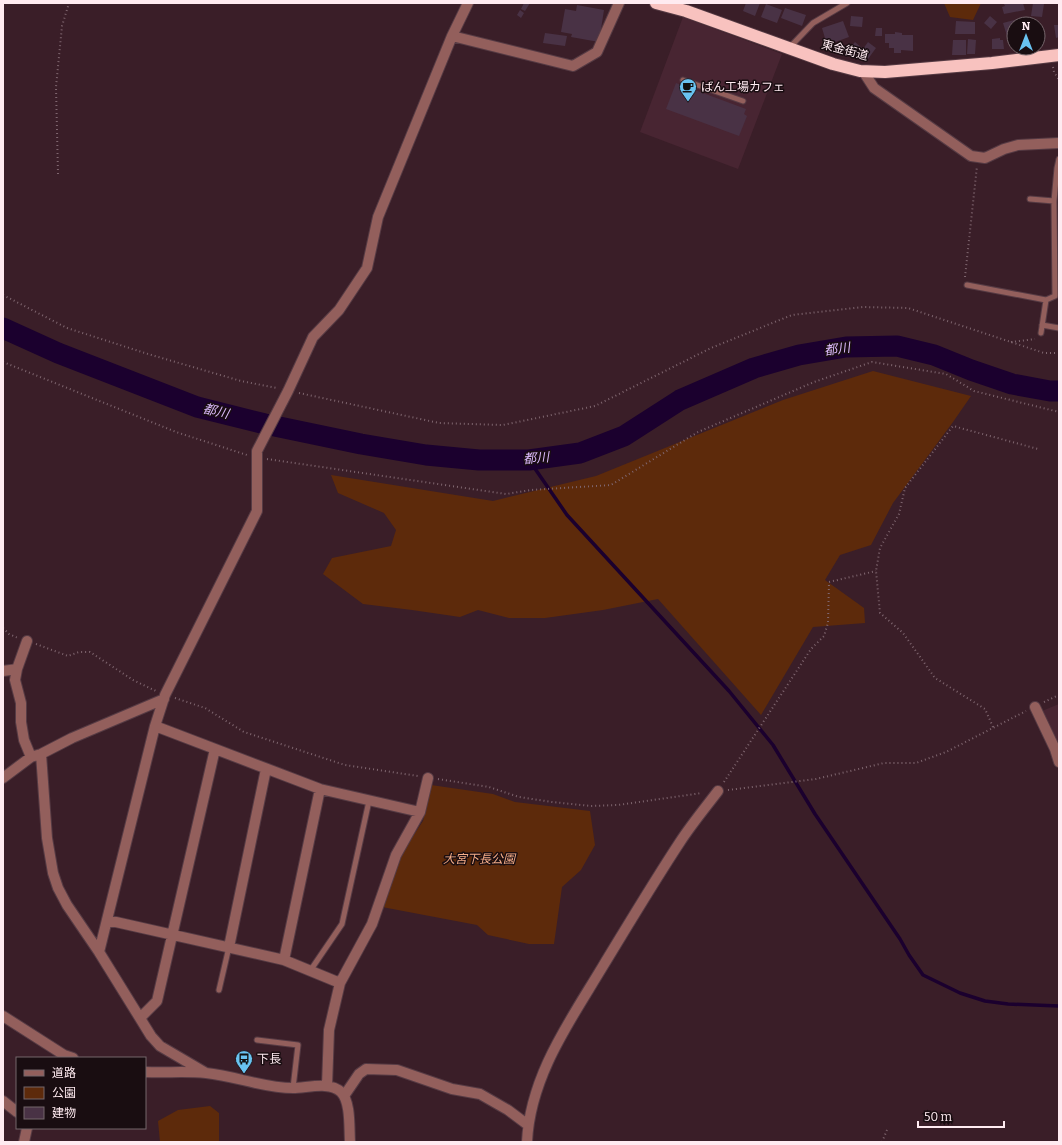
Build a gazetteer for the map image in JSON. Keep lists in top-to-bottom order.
{
  "streets": {
    "highway": ["東金街道"]
  },
  "water": ["都川"],
  "parks": ["大宮下長公園"],
  "places": {
    "cafe": ["ばん工場カフェ"],
    "bus stop": ["下長"]
  },
  "legend": ["道路", "公園", "建物"],
  "scale_bar": "50 m",
  "north": "top"
}
